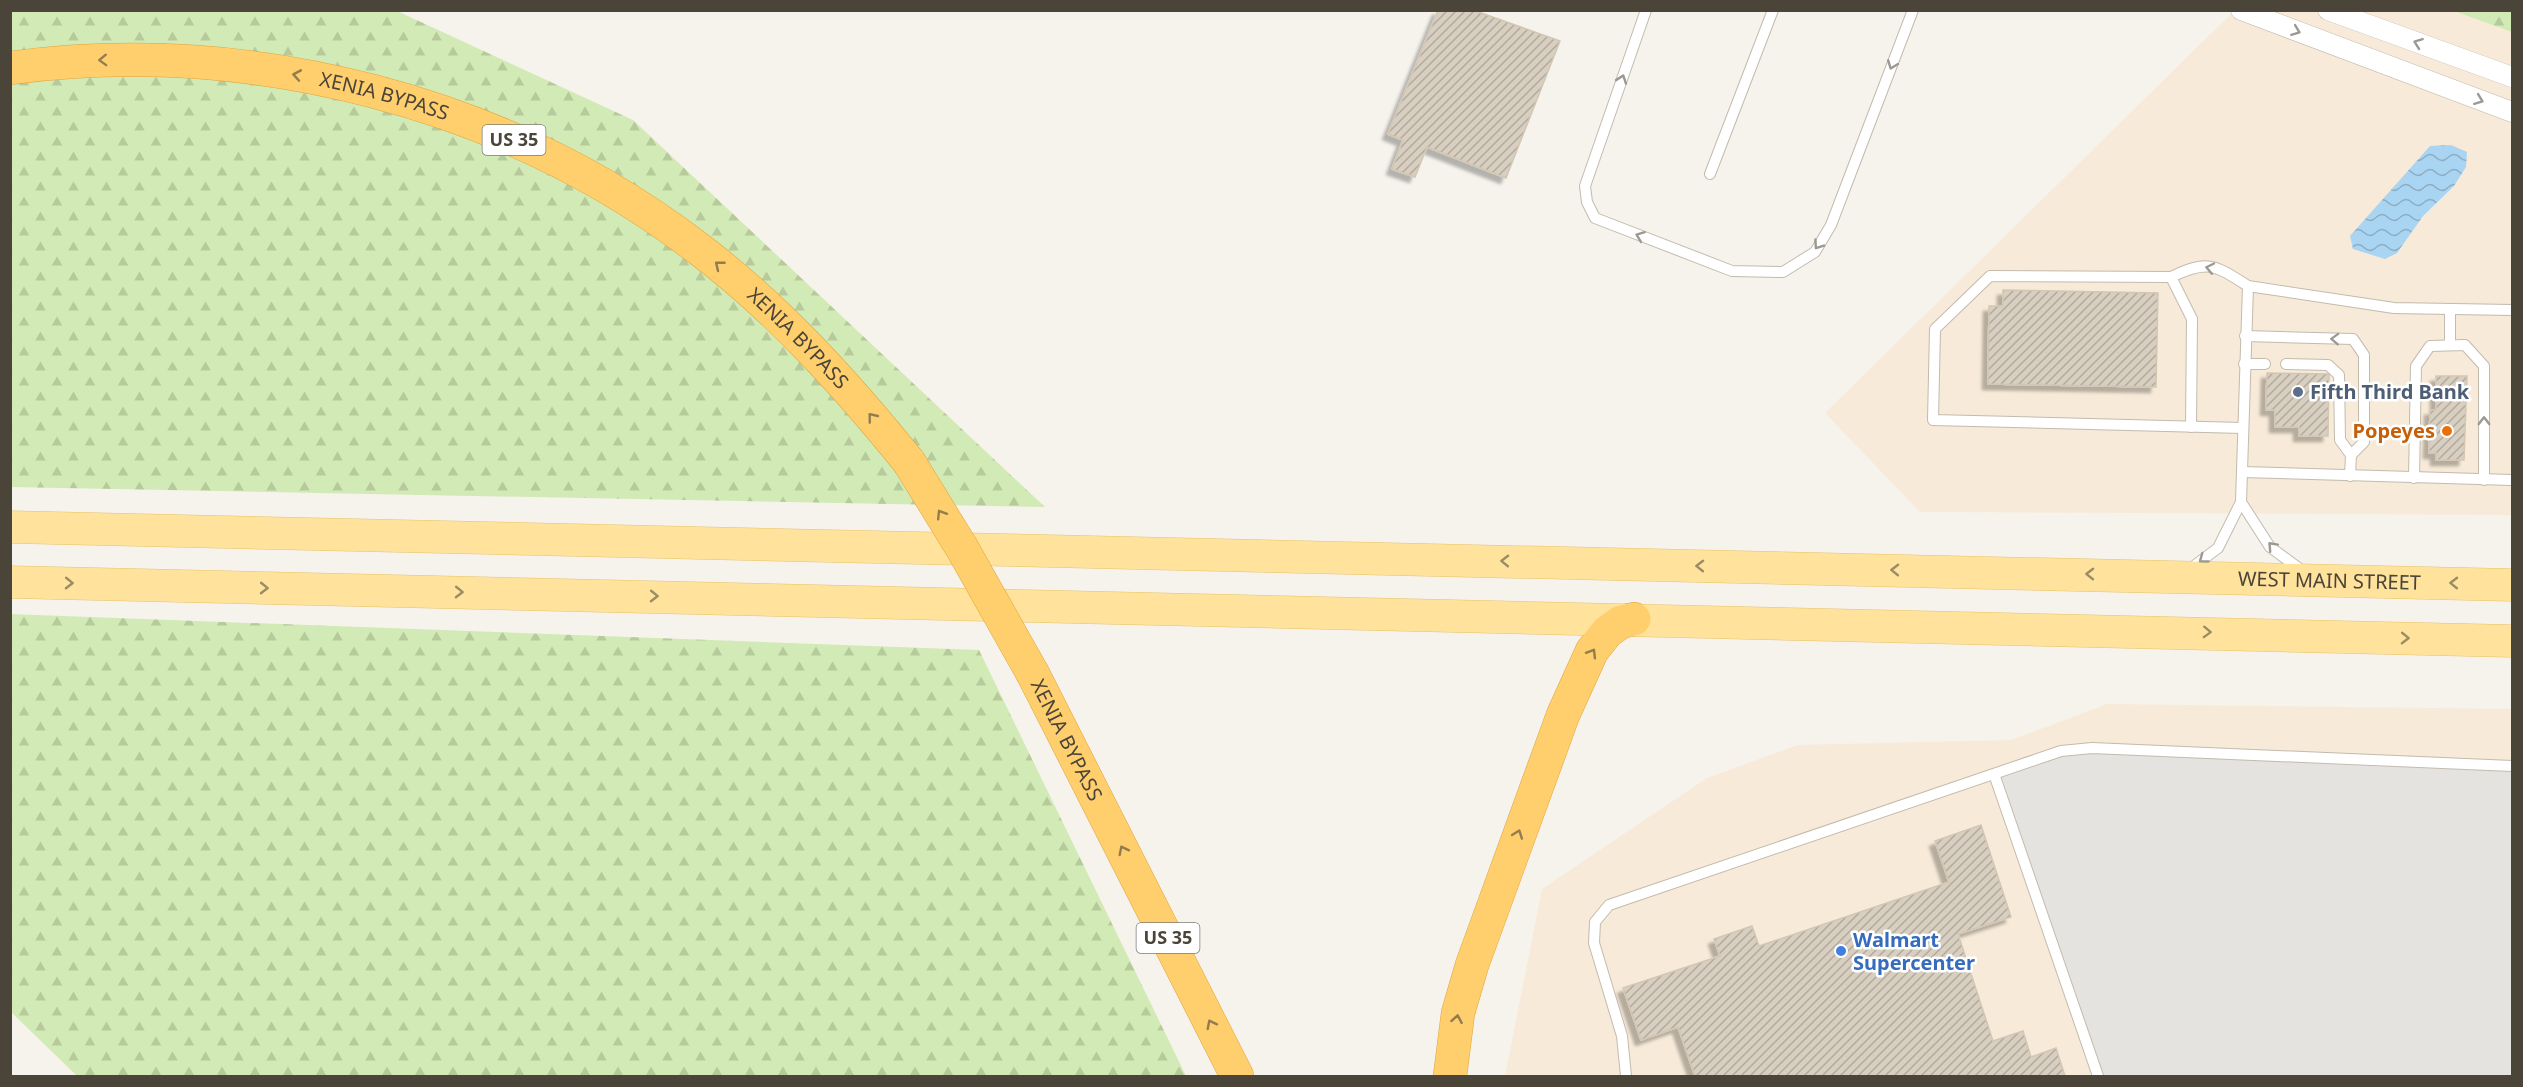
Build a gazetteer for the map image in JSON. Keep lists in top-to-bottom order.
{
  "streets": {
    "highway": ["XENIA BYPASS", "US 35"],
    "main road": ["WEST MAIN STREET"]
  },
  "one_way": ["XENIA BYPASS"],
  "places": ["Fifth Third Bank", "Popeyes", "Walmart Supercenter"]
}
